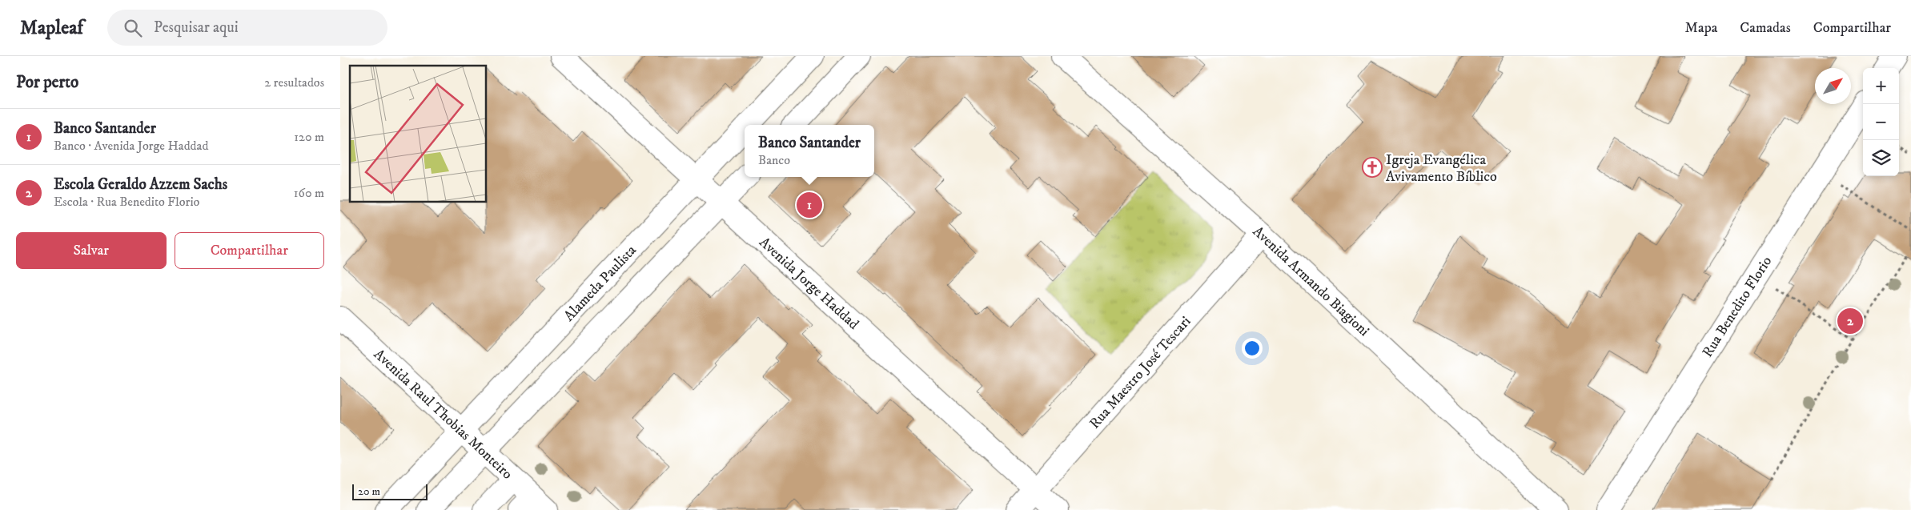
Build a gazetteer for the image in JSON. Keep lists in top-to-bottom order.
{
  "streets": {
    "street": [
      "Avenida Armando Biagioni",
      "Avenida Jorge Haddad",
      "Alameda Paulista",
      "Rua Benedito Florio",
      "Rua Maestro José Tescari",
      "Avenida Raul Thobias Monteiro"
    ]
  },
  "crossings": [
    ["Avenida Armando Biagioni", "Rua Maestro José Tescari"],
    ["Avenida Jorge Haddad", "Alameda Paulista"],
    ["Avenida Jorge Haddad", "Rua Maestro José Tescari"],
    ["Alameda Paulista", "Avenida Raul Thobias Monteiro"]
  ],
  "places": {
    "church": ["Igreja Evangélica Avivamento Bíblico"]
  },
  "scale_bar": "20 m",
  "north": "top right",
  "page": {
    "header": "Mapleaf",
    "search": "Pesquisar aqui",
    "nav": ["Mapa", "Camadas", "Compartilhar"],
    "heading": ["Por perto", "2 resultados"],
    "map_buttons": ["+", "−"],
    "list": [
      {
        "mark": "1",
        "name": "Banco Santander",
        "note": "Banco · Avenida Jorge Haddad",
        "value": "120 m"
      },
      {
        "mark": "2",
        "name": "Escola Geraldo Azzem Sachs",
        "note": "Escola · Rua Benedito Florio",
        "value": "160 m"
      }
    ],
    "popup": ["Banco Santander", "Banco"],
    "pins": ["1", "2"],
    "buttons": ["Salvar", "Compartilhar"],
    "scale": "20 m"
  }
}
